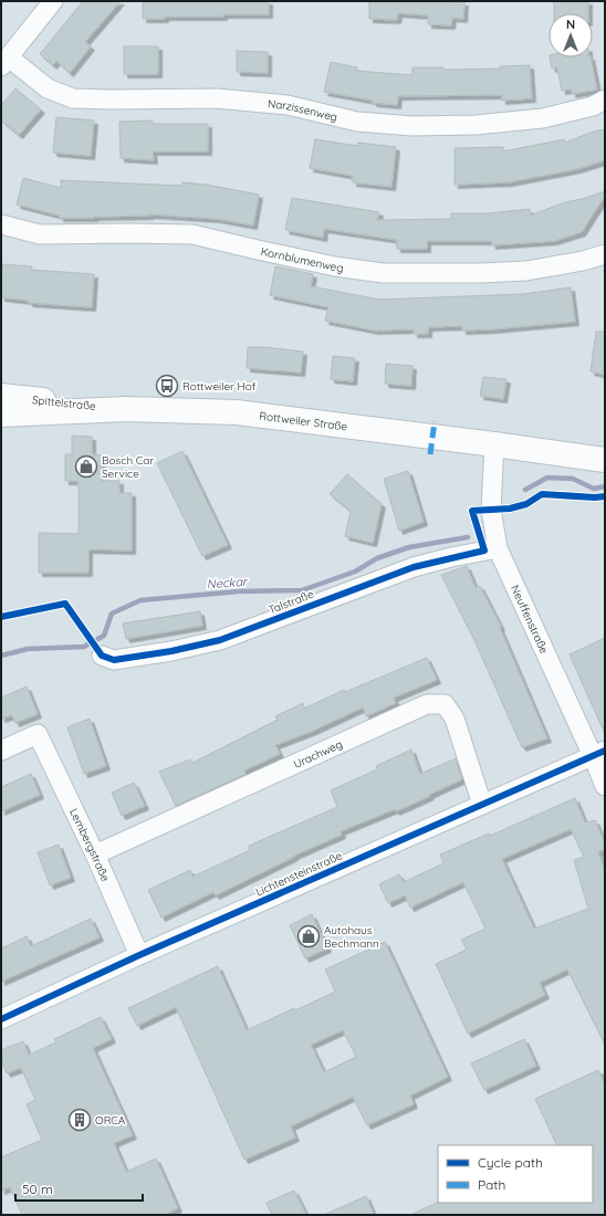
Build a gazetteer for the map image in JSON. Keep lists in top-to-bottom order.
{
  "streets": {
    "main road": ["Spittelstraße", "Rottweiler Straße"],
    "street": [
      "Narzissenweg",
      "Kornblumenweg",
      "Talstraße",
      "Neuffenstraße",
      "Urachweg",
      "Lembergstraße",
      "Lichtensteinstraße"
    ]
  },
  "crossings": [
    ["Spittelstraße", "Rottweiler Straße"],
    ["Rottweiler Straße", "Neuffenstraße"],
    ["Talstraße", "Neuffenstraße"],
    ["Neuffenstraße", "Lichtensteinstraße"],
    ["Urachweg", "Lembergstraße"],
    ["Urachweg", "Lichtensteinstraße"],
    ["Lembergstraße", "Lichtensteinstraße"]
  ],
  "water": ["Neckar"],
  "places": {
    "bus stop": ["Rottweiler Hof"],
    "shop": ["Bosch Car Service", "Autohaus Bechmann"],
    "building": ["ORCA"]
  },
  "legend": ["Cycle path", "Path"],
  "scale_bar": "50 m",
  "north": "top"
}
